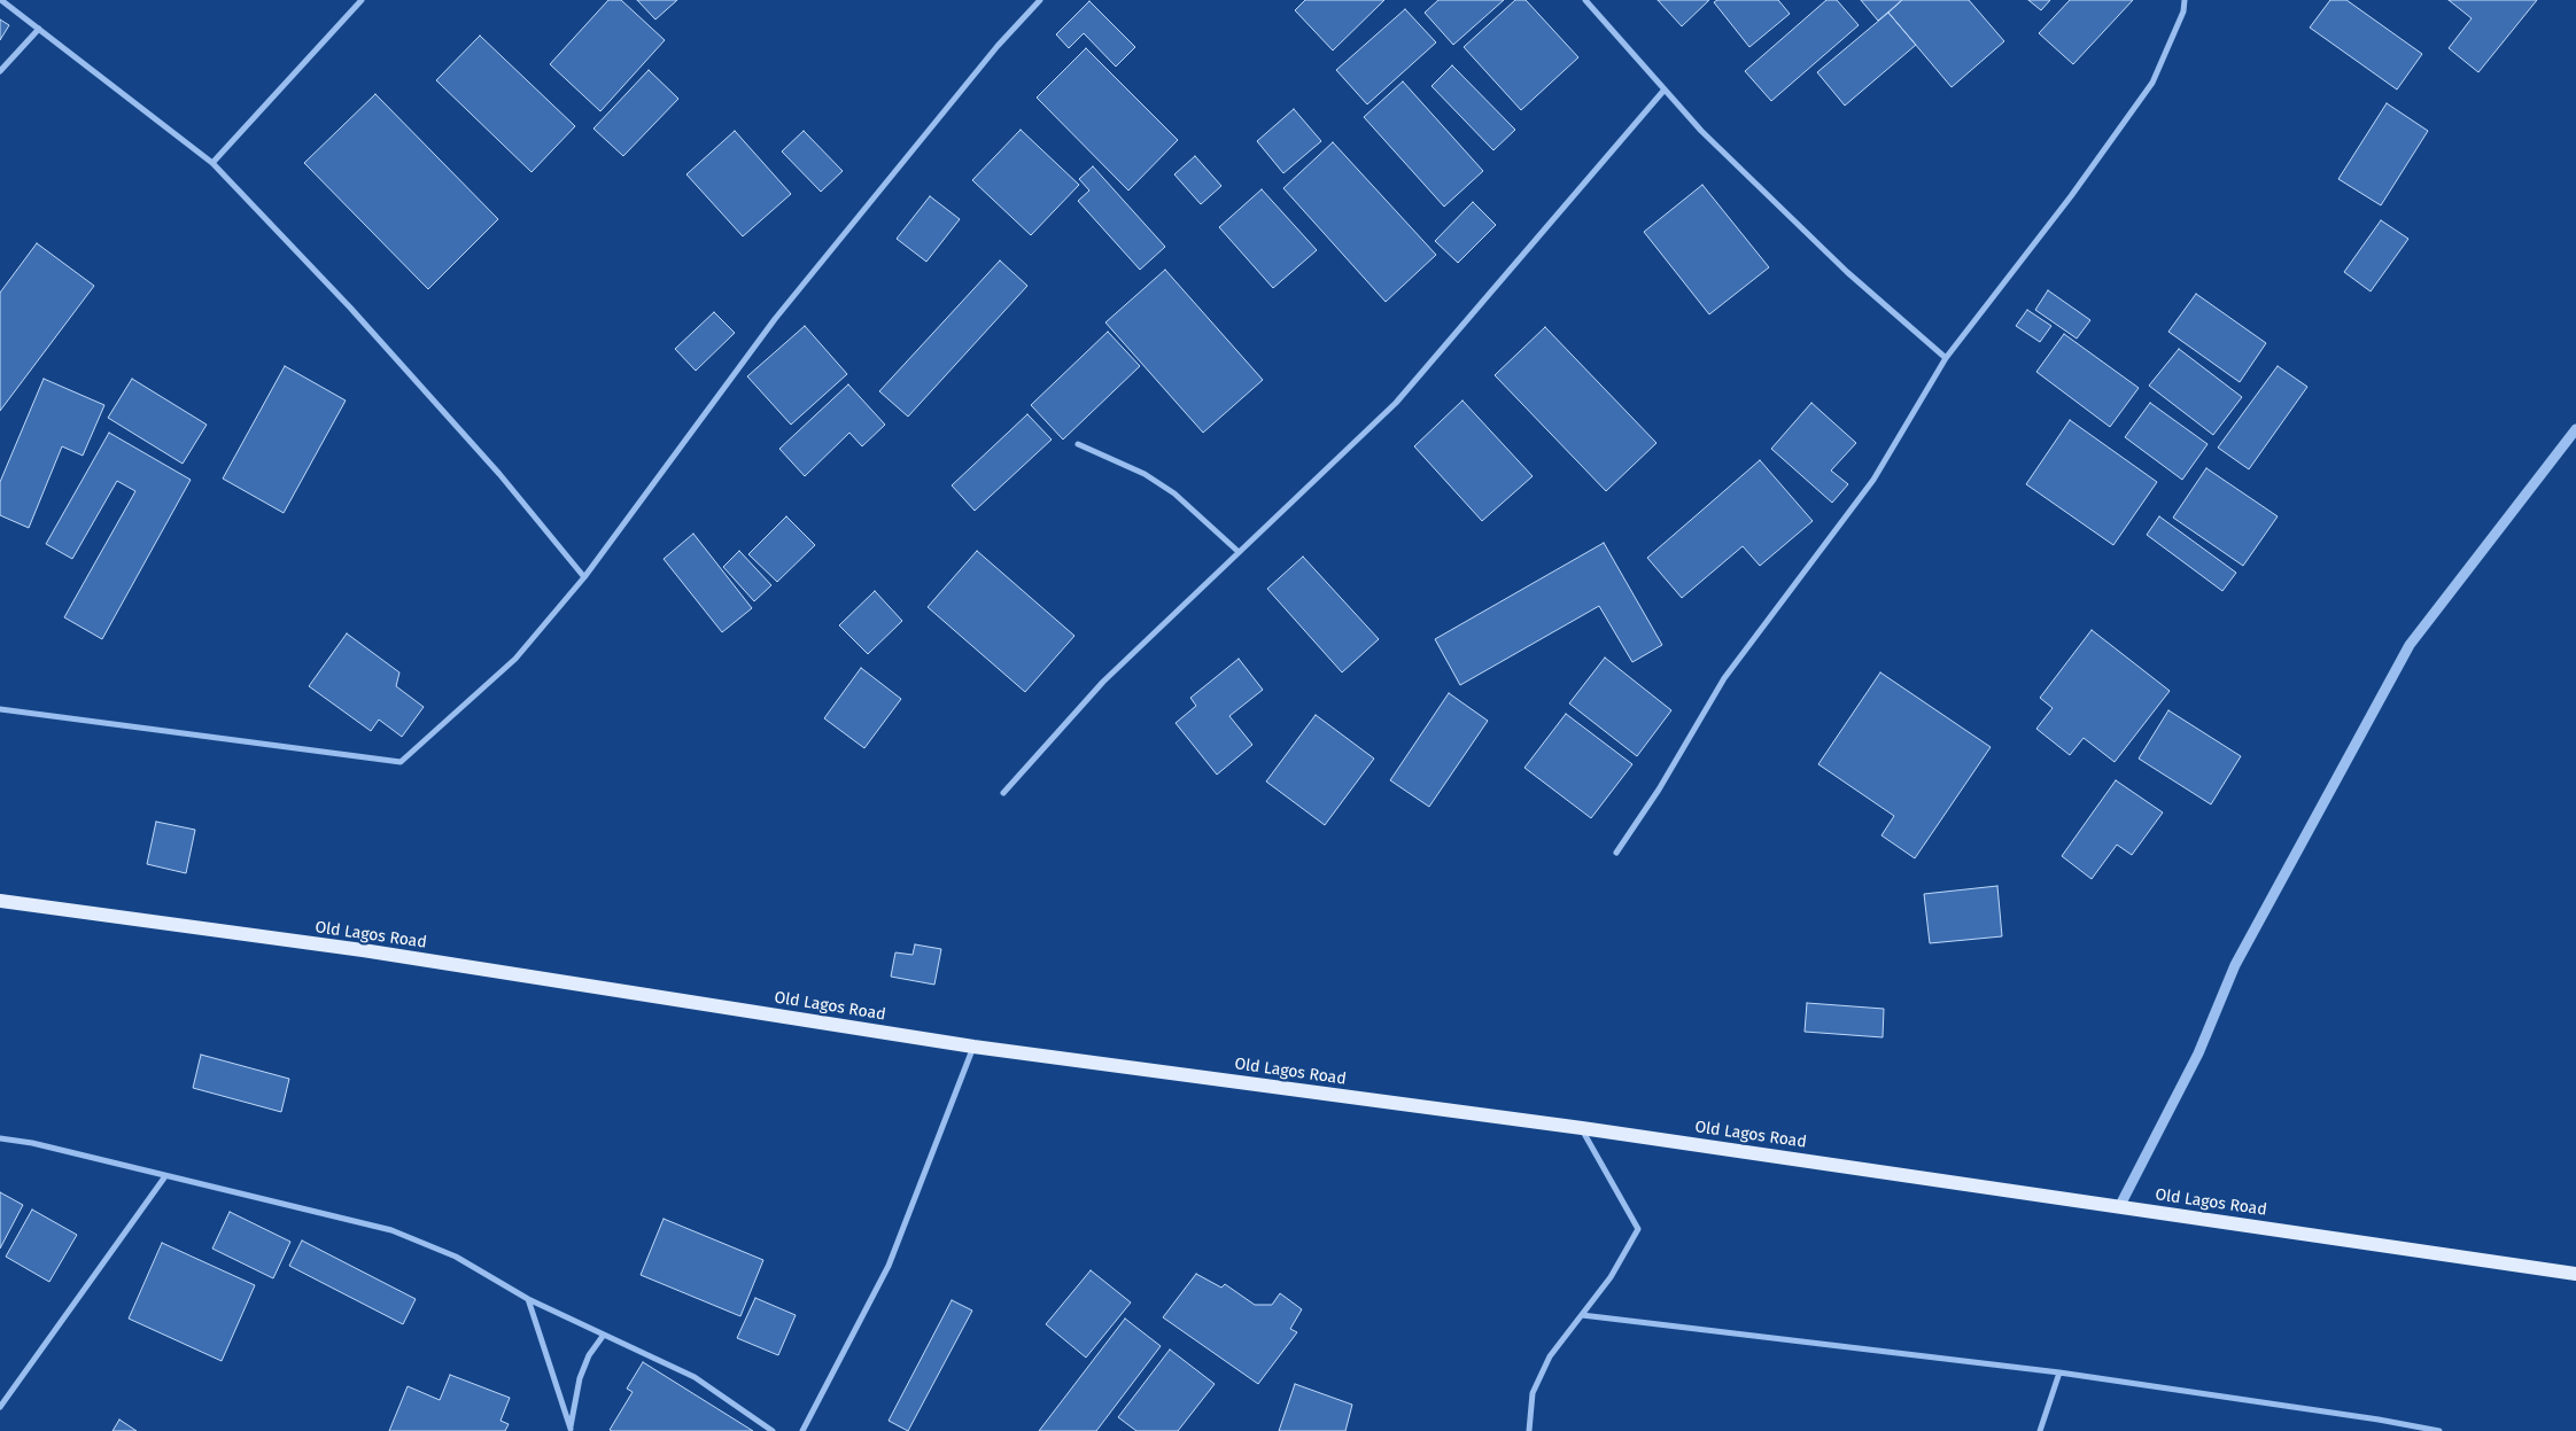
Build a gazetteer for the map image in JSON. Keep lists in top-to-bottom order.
{
  "streets": {
    "main road": ["Old Lagos Road"]
  }
}
